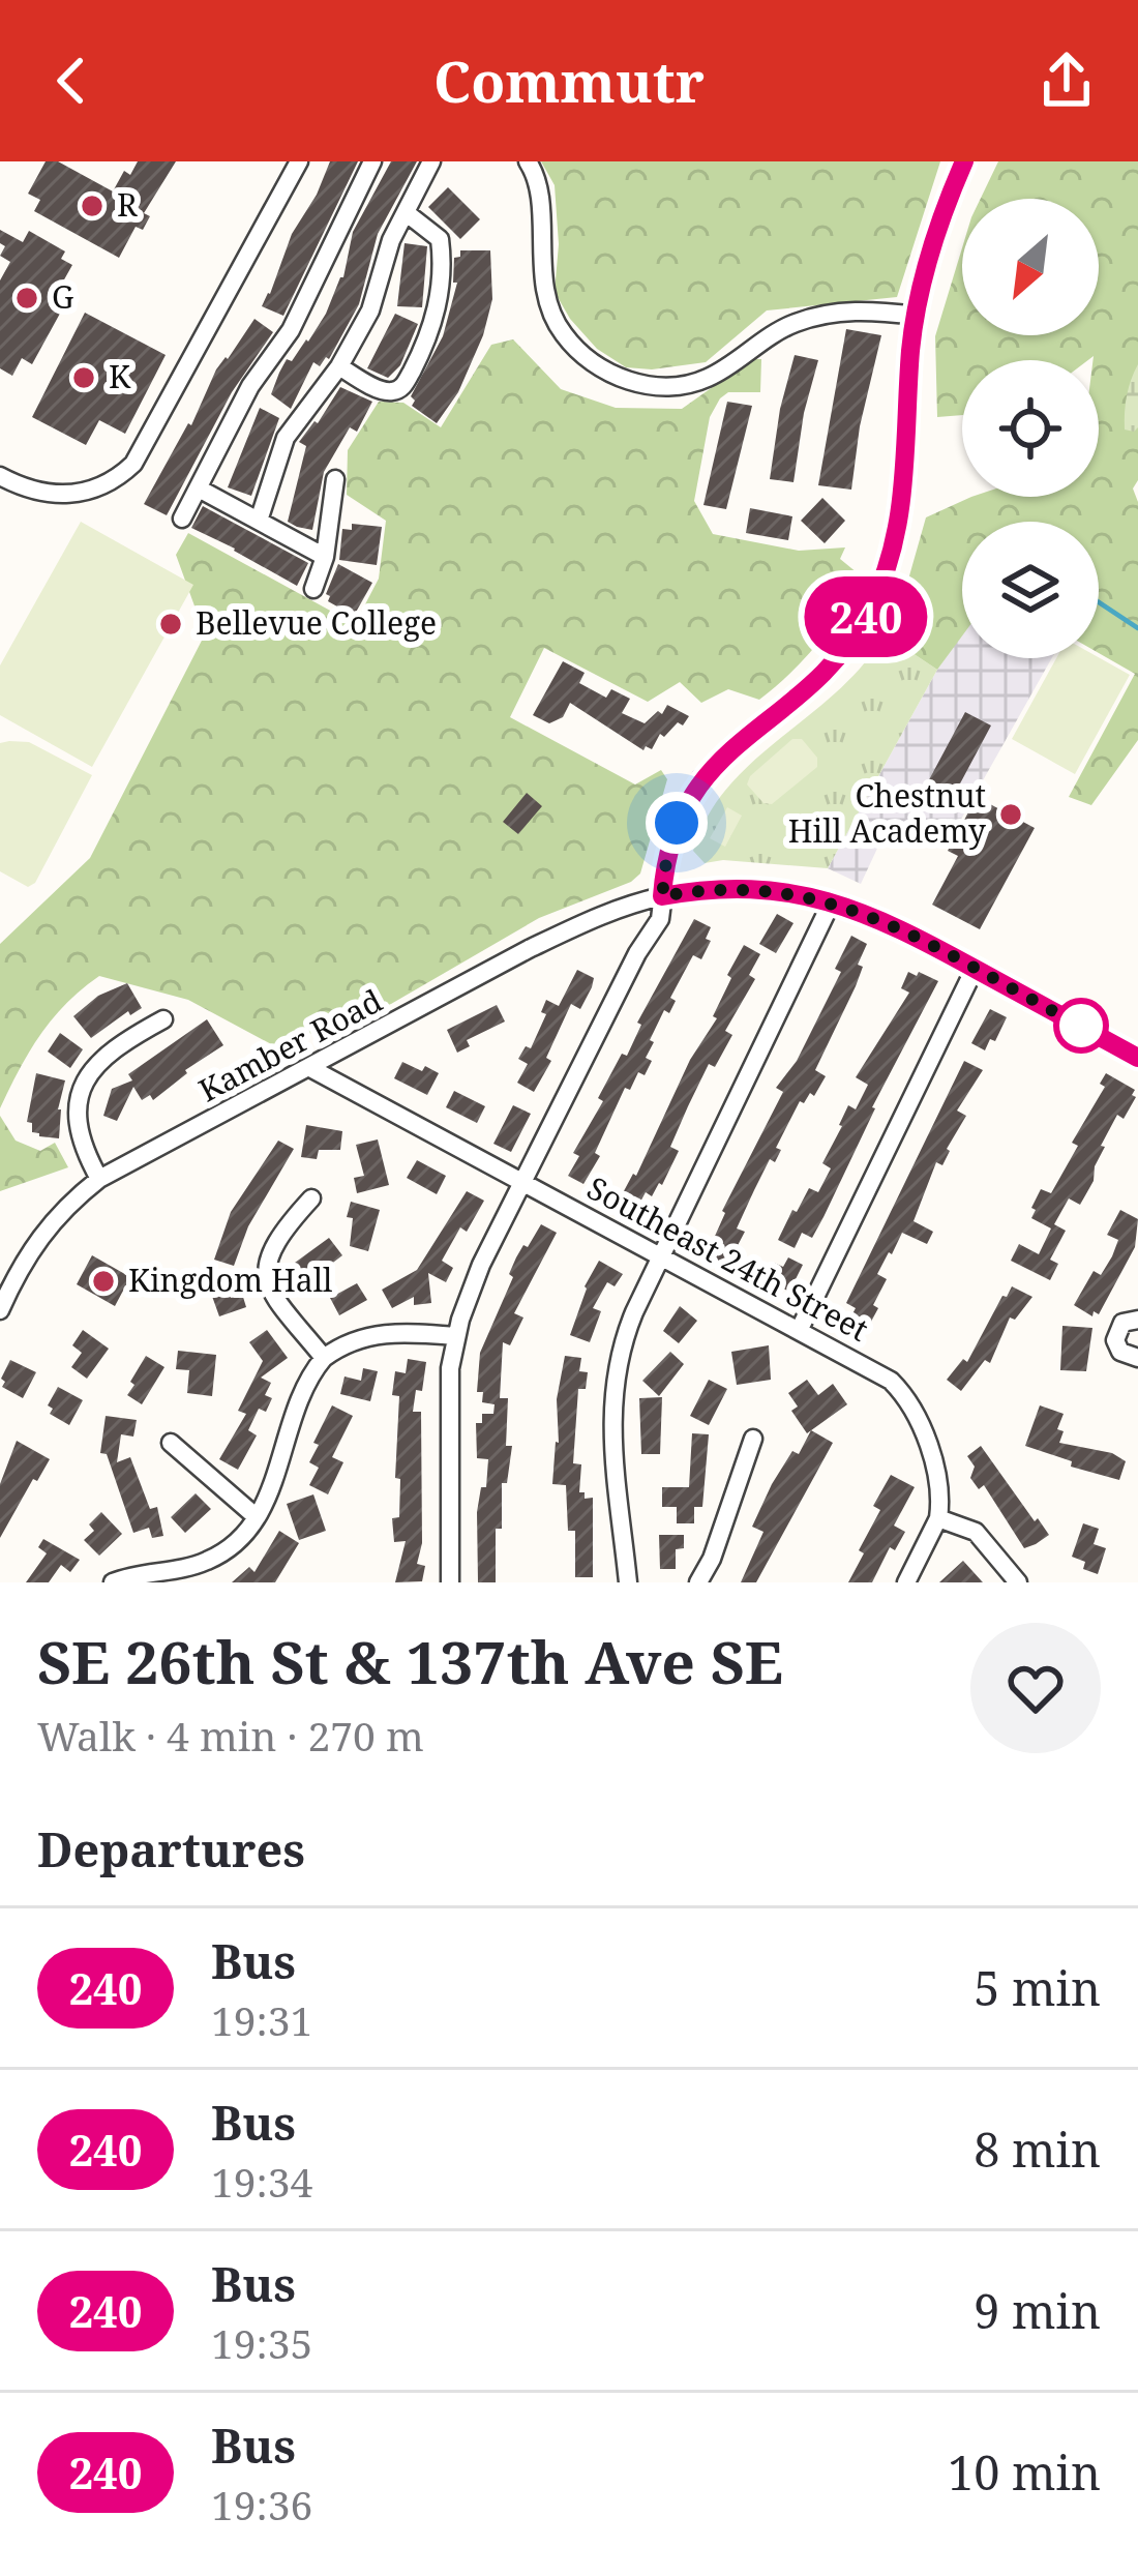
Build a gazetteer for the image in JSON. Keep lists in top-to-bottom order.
{
  "streets": {
    "street": ["Kamber Road", "Southeast 24th Street"]
  },
  "crossings": [
    ["Kamber Road", "Southeast 24th Street"]
  ],
  "places": [
    "R",
    "G",
    "K",
    "Bellevue College",
    "Chestnut Hill Academy",
    "Kingdom Hall"
  ],
  "lines": ["bus line 240"],
  "north": "bottom left",
  "page": {
    "header": "Commutr",
    "on_map": "240",
    "heading": [
      ["SE 26th St & 137th Ave SE", "Walk · 4 min · 270 m"],
      "Departures"
    ],
    "list": [
      {
        "mark": "240",
        "name": "Bus",
        "note": "19:31",
        "value": "5 min"
      },
      {
        "mark": "240",
        "name": "Bus",
        "note": "19:34",
        "value": "8 min"
      },
      {
        "mark": "240",
        "name": "Bus",
        "note": "19:35",
        "value": "9 min"
      },
      {
        "mark": "240",
        "name": "Bus",
        "note": "19:36",
        "value": "10 min"
      }
    ]
  }
}
